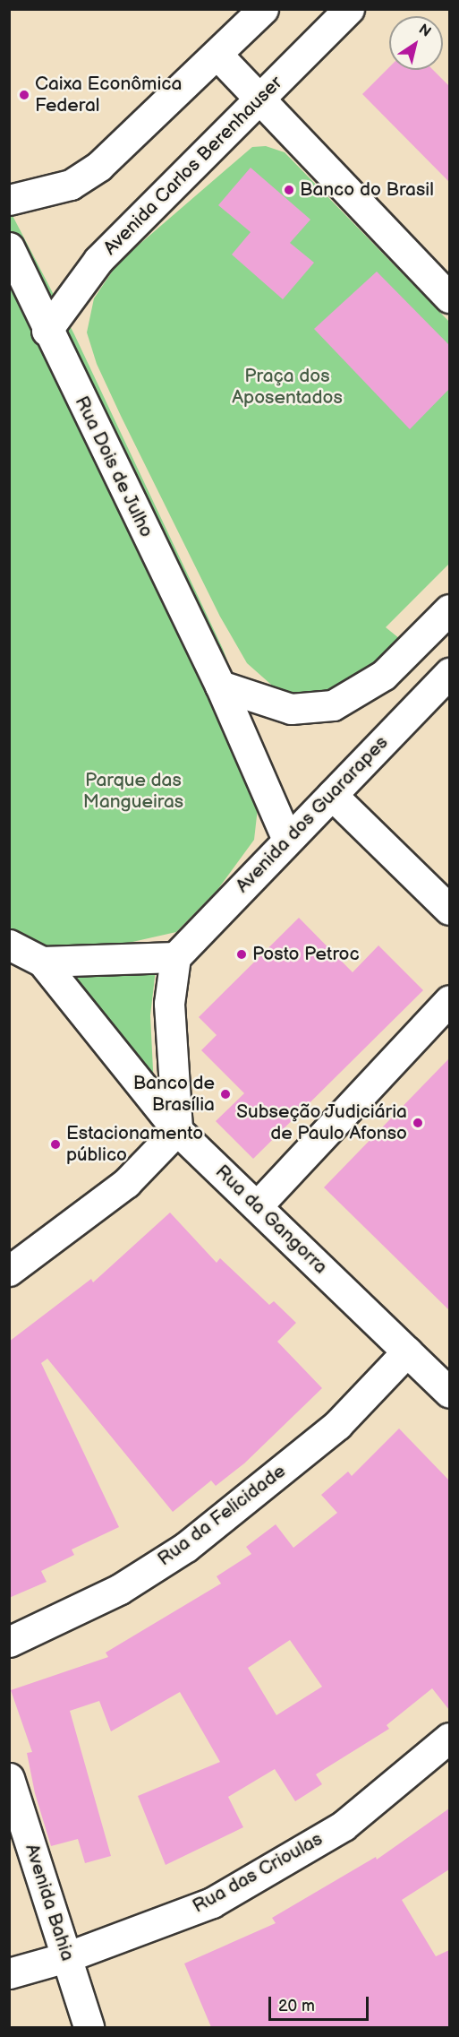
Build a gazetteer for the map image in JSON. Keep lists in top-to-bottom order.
{
  "streets": {
    "street": [
      "Avenida Carlos Berenhauser",
      "Rua Dois de Julho",
      "Avenida dos Guararapes",
      "Rua da Gangorra",
      "Rua da Felicidade",
      "Rua das Crioulas",
      "Avenida Bahia"
    ]
  },
  "crossings": [
    ["Avenida Carlos Berenhauser", "Rua Dois de Julho"],
    ["Rua Dois de Julho", "Avenida dos Guararapes"],
    ["Avenida dos Guararapes", "Rua da Gangorra"],
    ["Rua da Gangorra", "Rua da Felicidade"],
    ["Rua das Crioulas", "Avenida Bahia"]
  ],
  "parks": ["Praça dos Aposentados", "Parque das Mangueiras"],
  "places": [
    "Caixa Econômica Federal",
    "Banco do Brasil",
    "Posto Petroc",
    "Banco de Brasília",
    "Subseção Judiciária de Paulo Afonso",
    "Estacionamento público"
  ],
  "scale_bar": "20 m",
  "north": "top right"
}
